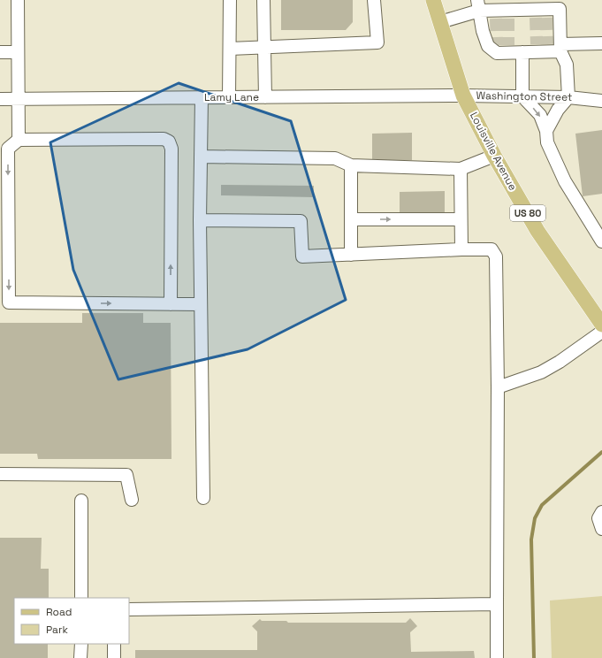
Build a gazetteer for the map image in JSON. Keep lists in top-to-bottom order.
{
  "streets": {
    "main road": ["Louisville Avenue", "US 80"],
    "street": ["Washington Street", "Lamy Lane"]
  },
  "crossings": [
    ["Washington Street", "Lamy Lane"],
    ["Washington Street", "Louisville Avenue"],
    ["Lamy Lane", "Louisville Avenue"]
  ],
  "legend": ["Road", "Park"]
}
